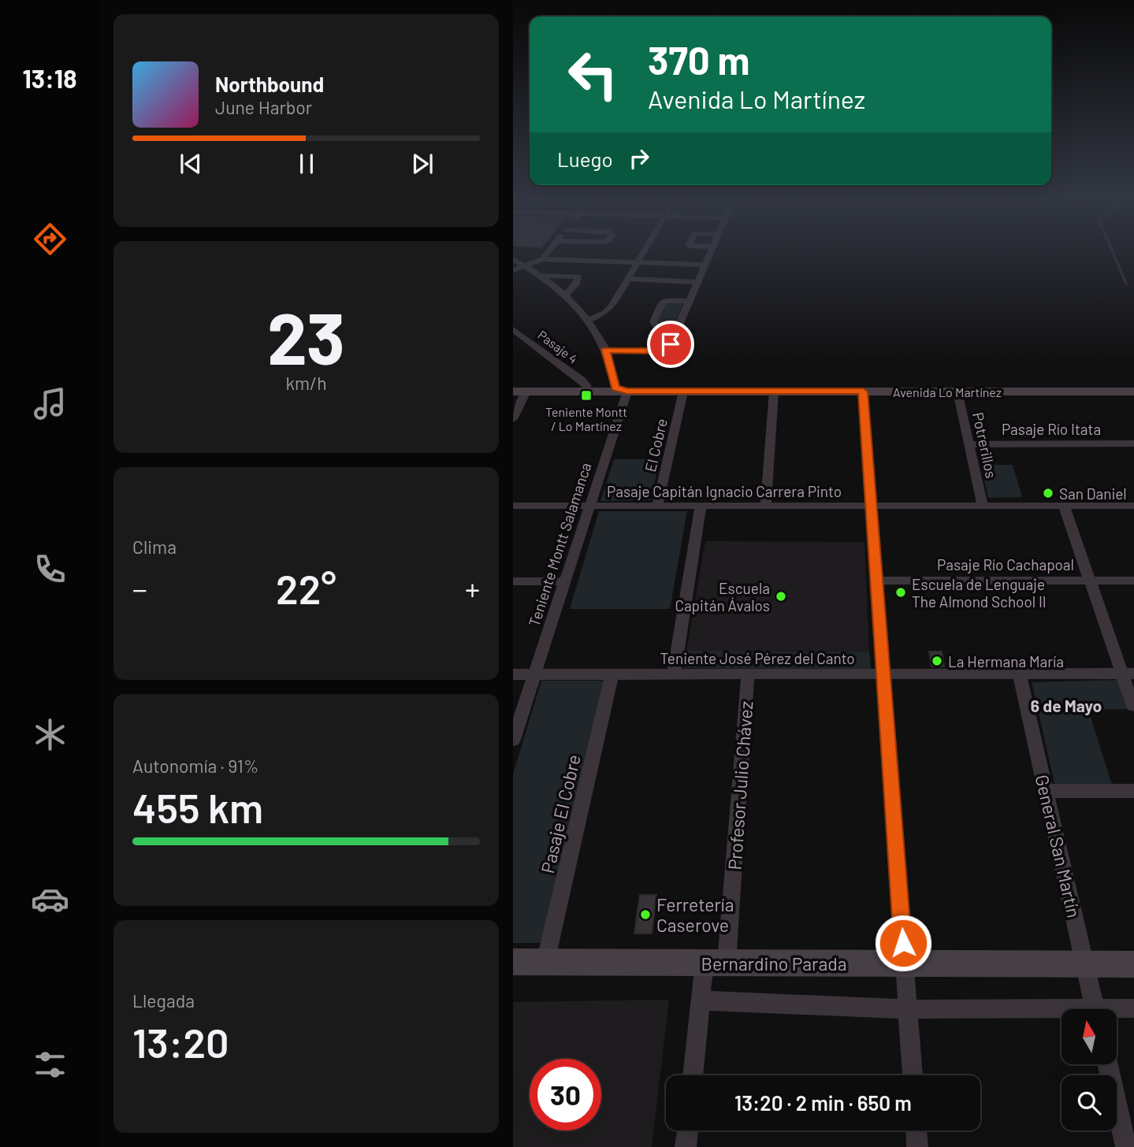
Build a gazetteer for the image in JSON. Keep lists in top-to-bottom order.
{
  "streets": {
    "main road": ["Avenida Lo Martínez", "Bernardino Parada"],
    "street": [
      "Pasaje 4",
      "Pasaje Río Itata",
      "El Cobre",
      "Potrerillos",
      "Pasaje Capitán Ignacio Carrera Pinto",
      "Teniente Montt Salamanca",
      "Pasaje Río Cachapoal",
      "Teniente José Pérez del Canto",
      "Profesor Julio Chávez",
      "Pasaje El Cobre",
      "General San Martín"
    ]
  },
  "crossings": [
    ["Pasaje 4", "Avenida Lo Martínez"],
    ["Avenida Lo Martínez", "El Cobre"],
    ["Avenida Lo Martínez", "Potrerillos"],
    ["Avenida Lo Martínez", "Teniente Montt Salamanca"],
    ["Pasaje Río Itata", "Potrerillos"],
    ["El Cobre", "Pasaje Capitán Ignacio Carrera Pinto"],
    ["Potrerillos", "Pasaje Capitán Ignacio Carrera Pinto"],
    ["Pasaje Capitán Ignacio Carrera Pinto", "Teniente Montt Salamanca"],
    ["Teniente Montt Salamanca", "Teniente José Pérez del Canto"],
    ["Teniente José Pérez del Canto", "Profesor Julio Chávez"],
    ["Teniente José Pérez del Canto", "Pasaje El Cobre"],
    ["Teniente José Pérez del Canto", "General San Martín"],
    ["Profesor Julio Chávez", "Bernardino Parada"],
    ["Pasaje El Cobre", "Bernardino Parada"],
    ["General San Martín", "Bernardino Parada"]
  ],
  "districts": ["6 de Mayo"],
  "places": {
    "transit": ["Teniente Montt / Lo Martínez"],
    "other": [
      "San Daniel",
      "Escuela de Lenguaje The Almond School II",
      "Escuela Capitán Ávalos",
      "La Hermana María",
      "Ferretería Caserove"
    ]
  },
  "north": "top",
  "page": {
    "tabs": "13:18",
    "turn": ["370 m", "Avenida Lo Martínez"],
    "song": ["Northbound", "June Harbor"],
    "then": "Luego",
    "tile": [
      ["23", "km/h"],
      "Clima",
      ["Autonomía · 91%", "455 km"],
      ["Llegada", "13:20"]
    ],
    "heat": ["−", "22°", "+"],
    "limit": "30",
    "trip": "13:20 · 2 min · 650 m"
  }
}
